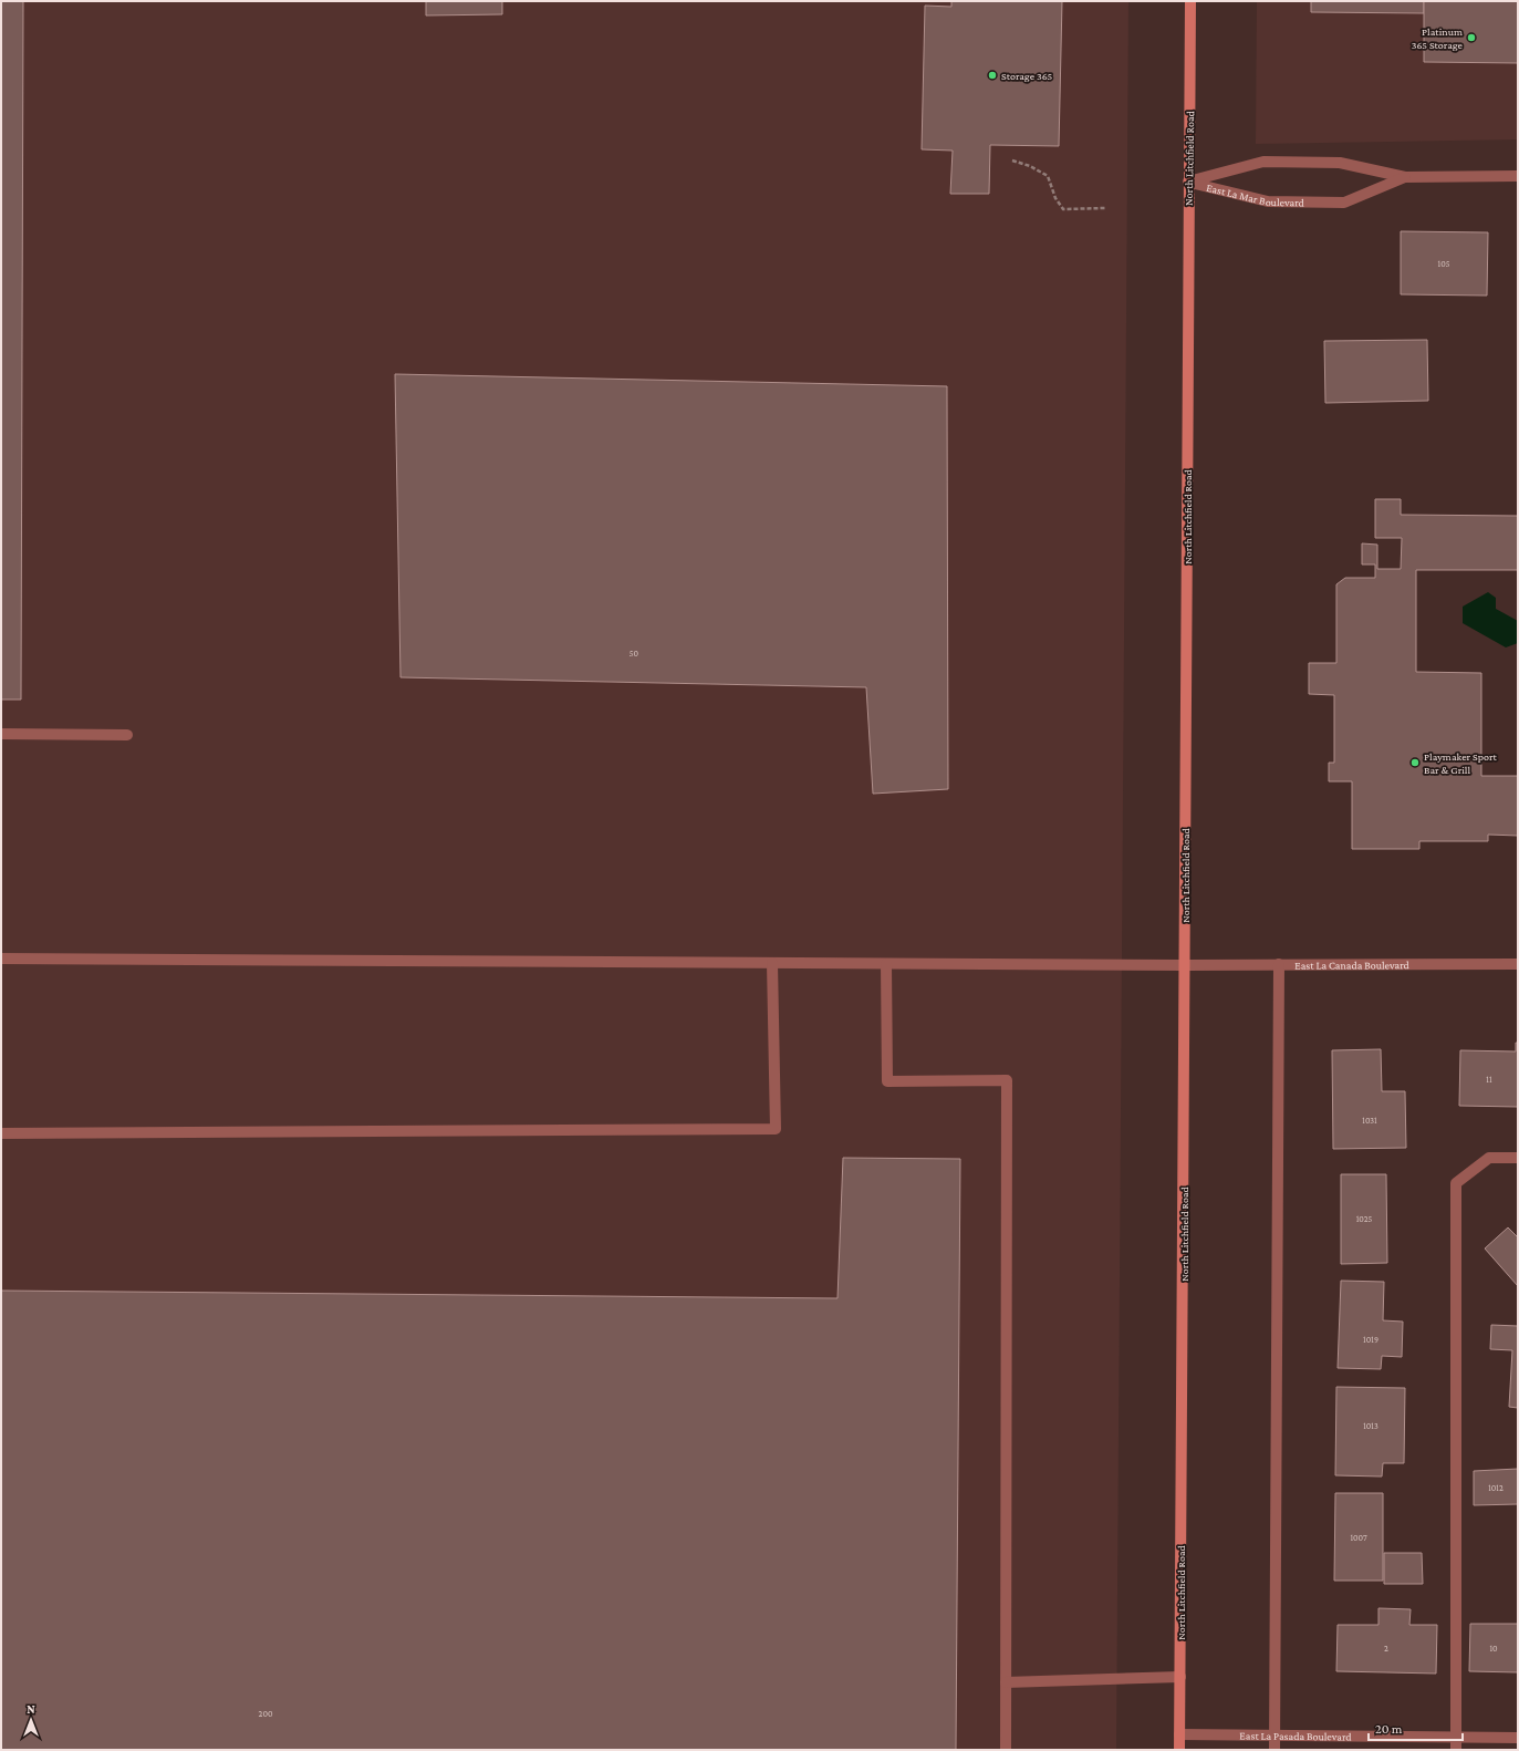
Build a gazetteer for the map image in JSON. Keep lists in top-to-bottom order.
{
  "streets": {
    "main road": ["North Litchfield Road"],
    "street": ["East La Mar Boulevard", "East La Canada Boulevard", "East La Pasada Boulevard"]
  },
  "crossings": [
    ["North Litchfield Road", "East La Mar Boulevard"],
    ["North Litchfield Road", "East La Canada Boulevard"],
    ["North Litchfield Road", "East La Pasada Boulevard"]
  ],
  "places": ["Platinum 365 Storage", "Storage 365", "Playmaker Sport Bar & Grill"],
  "house_numbers": [
    "105",
    "50",
    "11",
    "1031",
    "1025",
    "1019",
    "1013",
    "1012",
    "1007",
    "2",
    "10",
    "200"
  ],
  "scale_bar": "20 m",
  "north": "top"
}
